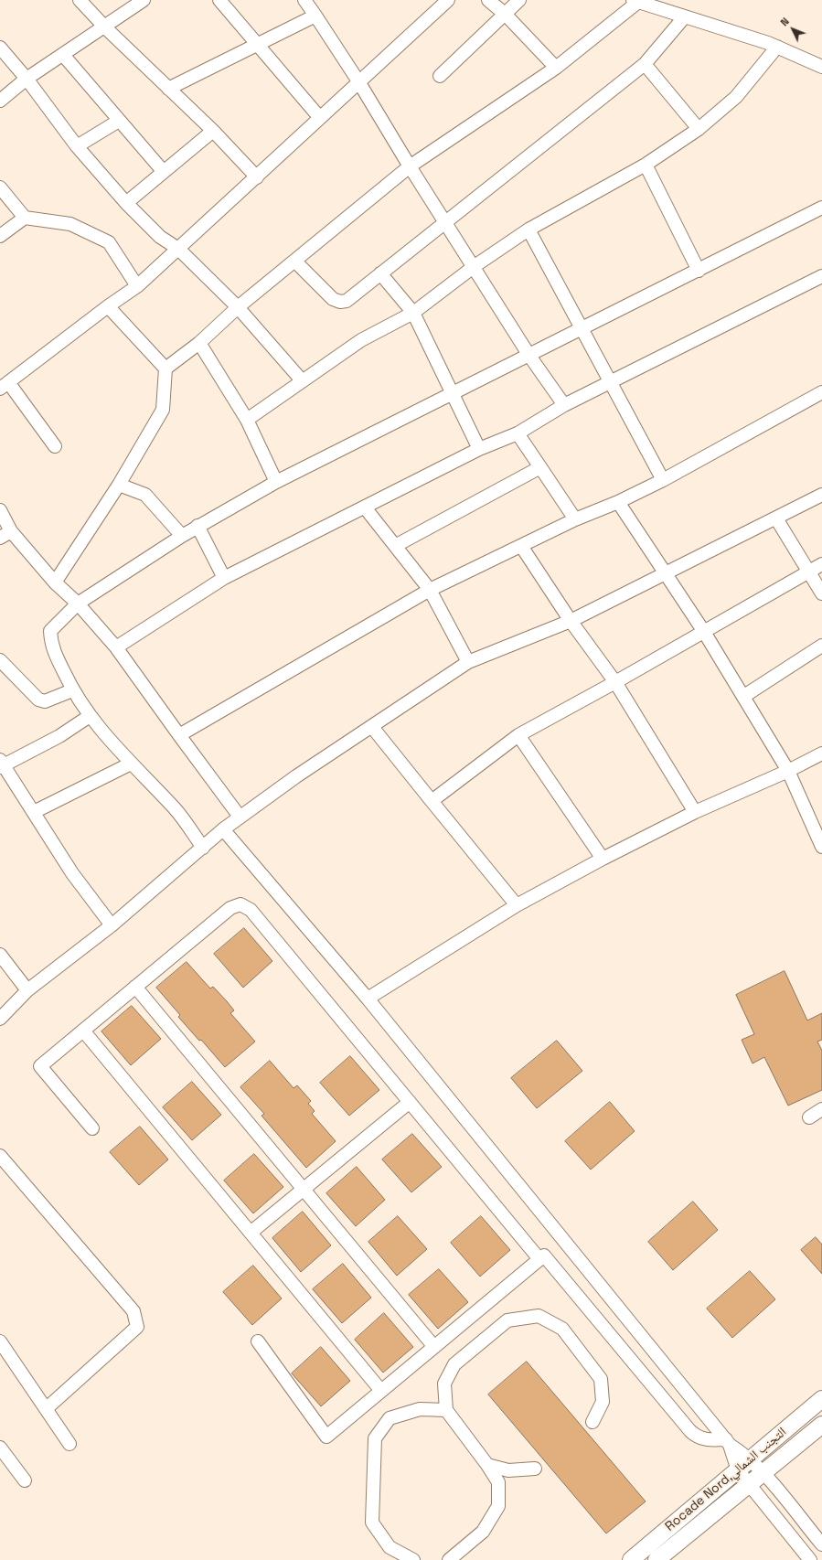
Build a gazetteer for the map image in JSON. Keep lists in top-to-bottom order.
{
  "streets": {
    "main road": ["Rocade Nord,التجنب الشمالي"]
  },
  "north": "top left"
}
